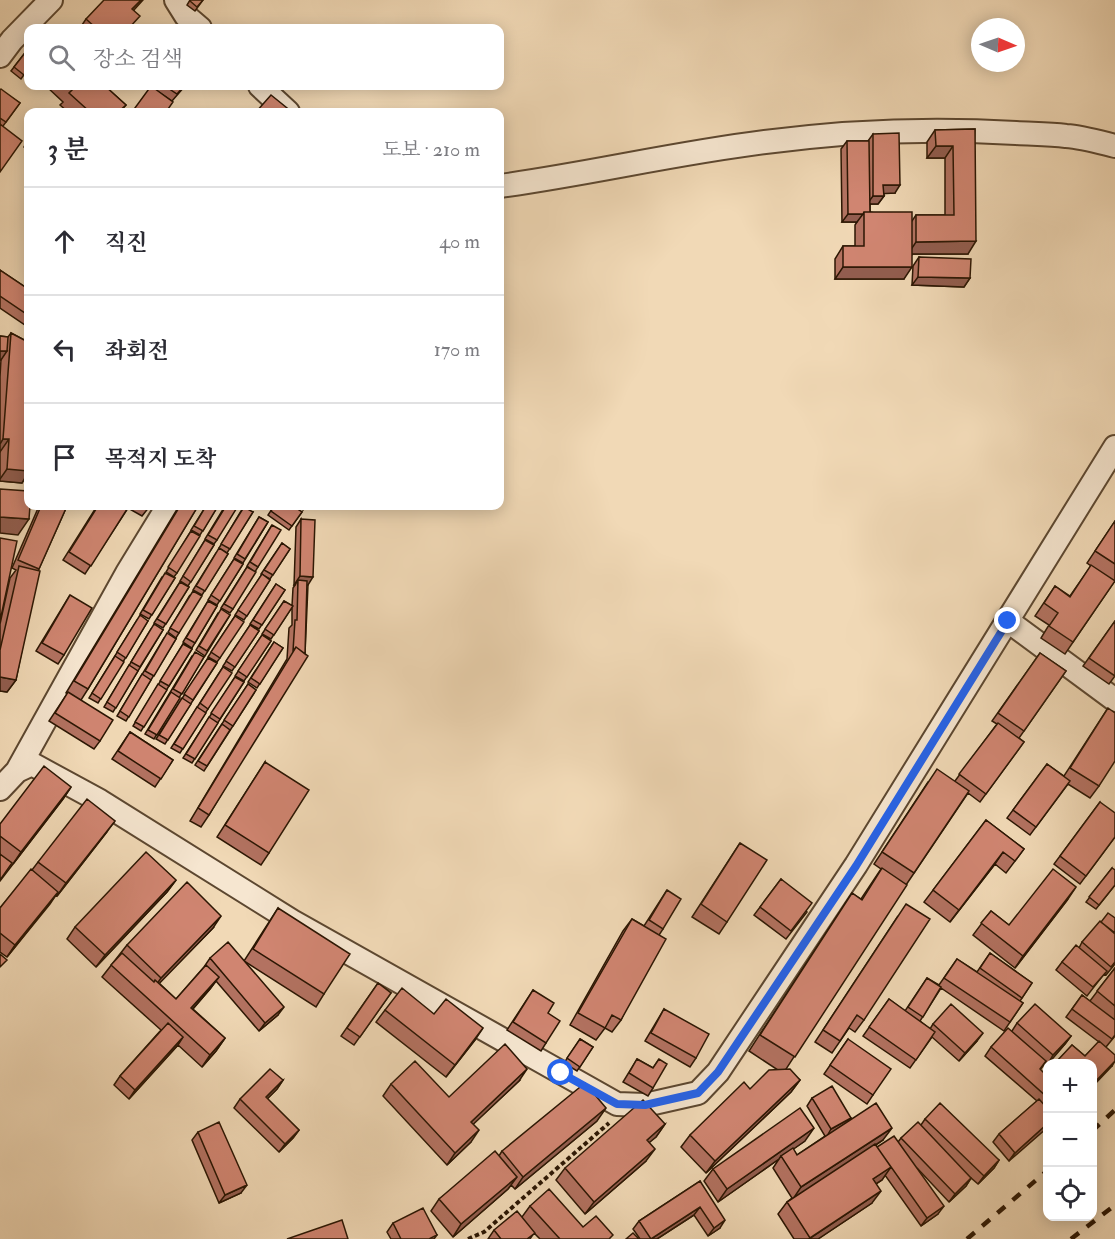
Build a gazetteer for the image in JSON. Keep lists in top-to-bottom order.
{
  "north": "right",
  "page": {
    "search": "장소 검색",
    "heading": ["3 분", "도보 · 210 m"],
    "list": [
      ["직진", "40 m"],
      ["좌회전", "170 m"],
      "목적지 도착"
    ],
    "map_buttons": ["+", "−"]
  }
}
